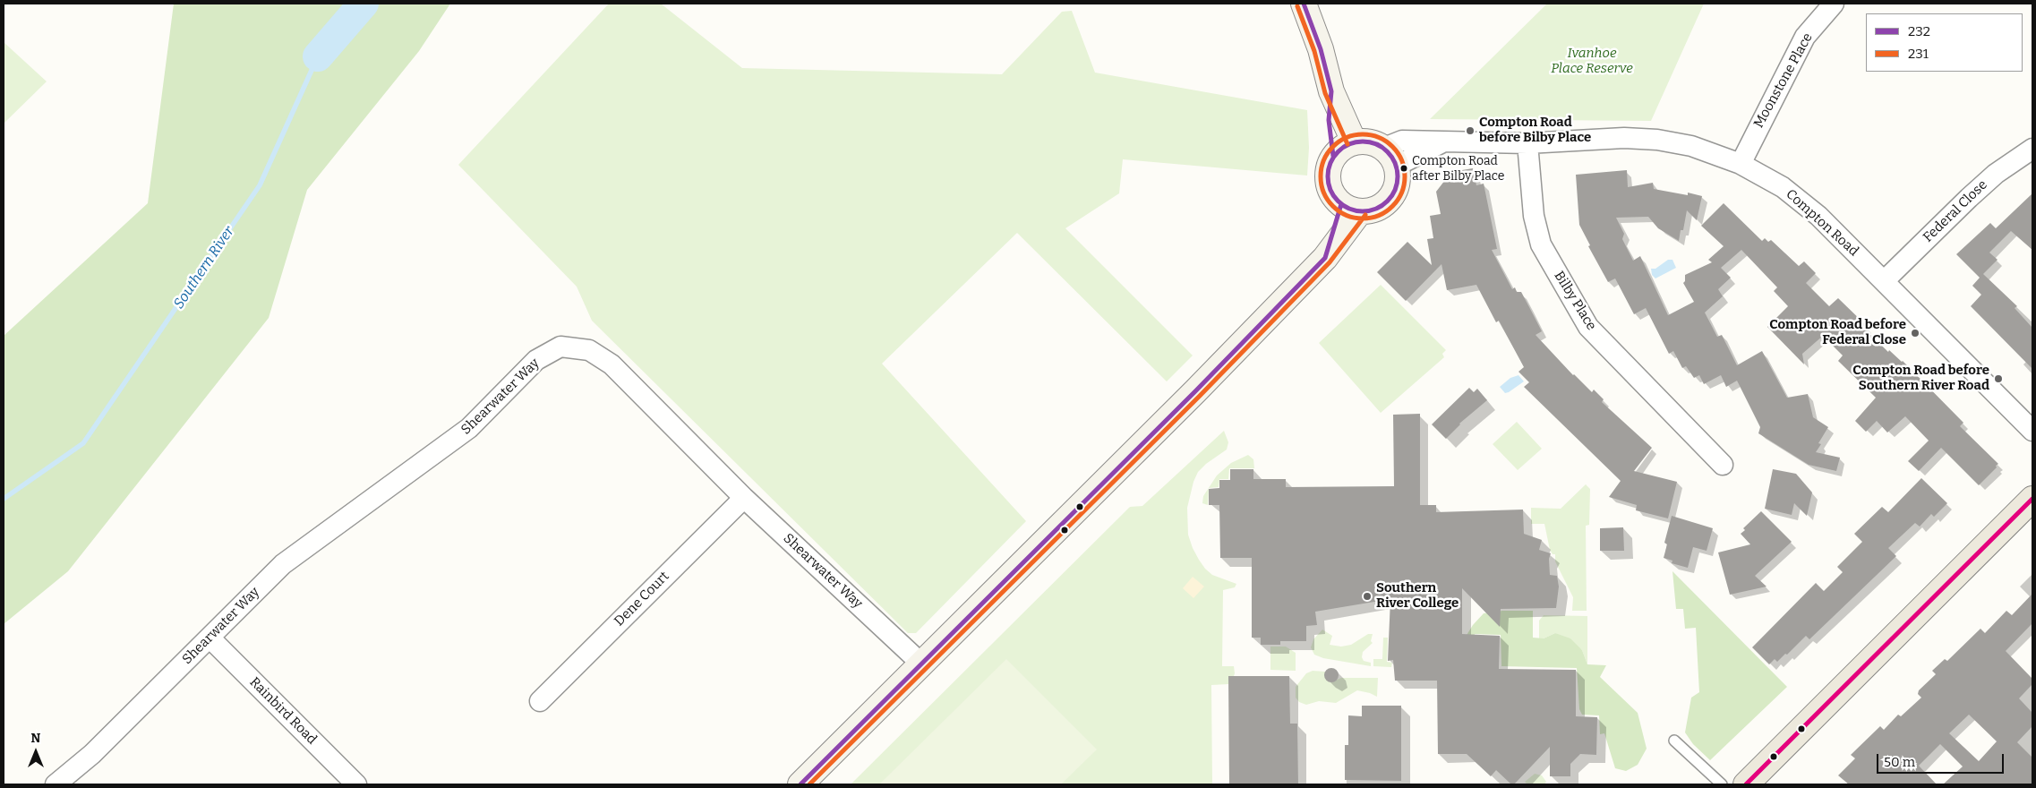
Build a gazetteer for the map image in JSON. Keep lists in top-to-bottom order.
{
  "streets": {
    "street": [
      "Moonstone Place",
      "Federal Close",
      "Compton Road",
      "Bilby Place",
      "Shearwater Way",
      "Dene Court",
      "Rainbird Road"
    ]
  },
  "crossings": [
    ["Moonstone Place", "Compton Road"],
    ["Federal Close", "Compton Road"],
    ["Compton Road", "Bilby Place"],
    ["Shearwater Way", "Dene Court"],
    ["Shearwater Way", "Rainbird Road"]
  ],
  "water": ["Southern River"],
  "parks": ["Ivanhoe Place Reserve"],
  "places": [
    "Compton Road before Bilby Place",
    "Compton Road after Bilby Place",
    "Compton Road before Federal Close",
    "Compton Road before Southern River Road",
    "Southern River College"
  ],
  "lines": ["transit line 232", "transit line 231"],
  "legend": ["232", "231"],
  "scale_bar": "50 m",
  "north": "top"
}
